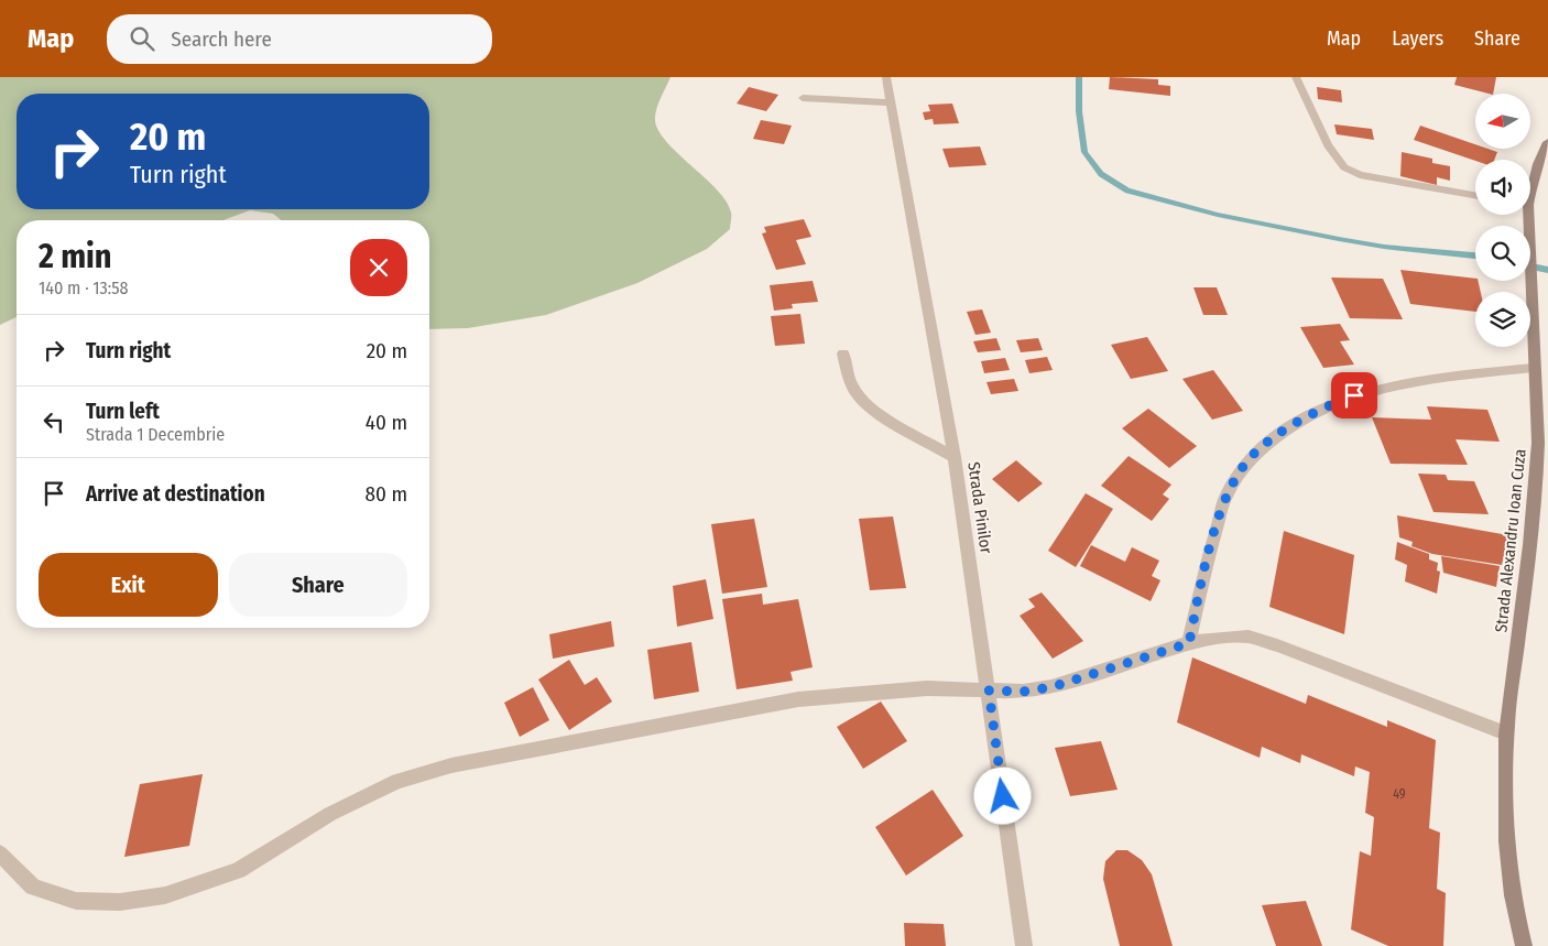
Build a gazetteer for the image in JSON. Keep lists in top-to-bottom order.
{
  "streets": {
    "main road": ["Strada Alexandru Ioan Cuza"],
    "street": ["Strada Pinilor"]
  },
  "house_numbers": ["49"],
  "north": "left",
  "page": {
    "header": "Map",
    "search": "Search here",
    "nav": ["Map", "Layers", "Share"],
    "turn": ["20 m", "Turn right"],
    "heading": ["2 min", "140 m · 13:58"],
    "list": [
      {
        "name": "Turn right",
        "value": "20 m"
      },
      {
        "name": "Turn left",
        "note": "Strada 1 Decembrie",
        "value": "40 m"
      },
      {
        "name": "Arrive at destination",
        "value": "80 m"
      }
    ],
    "buttons": ["Exit", "Share"]
  }
}
